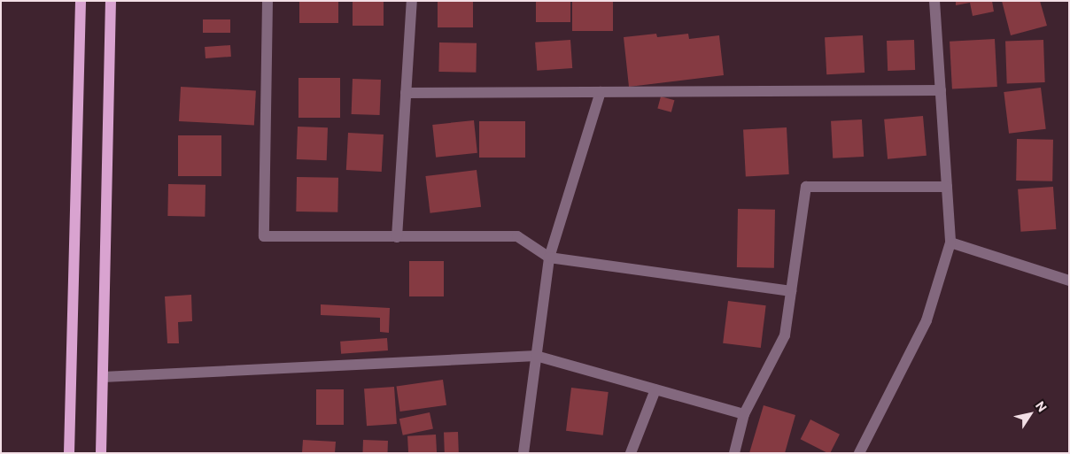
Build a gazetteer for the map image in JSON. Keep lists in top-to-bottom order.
{
  "north": "top right"
}
